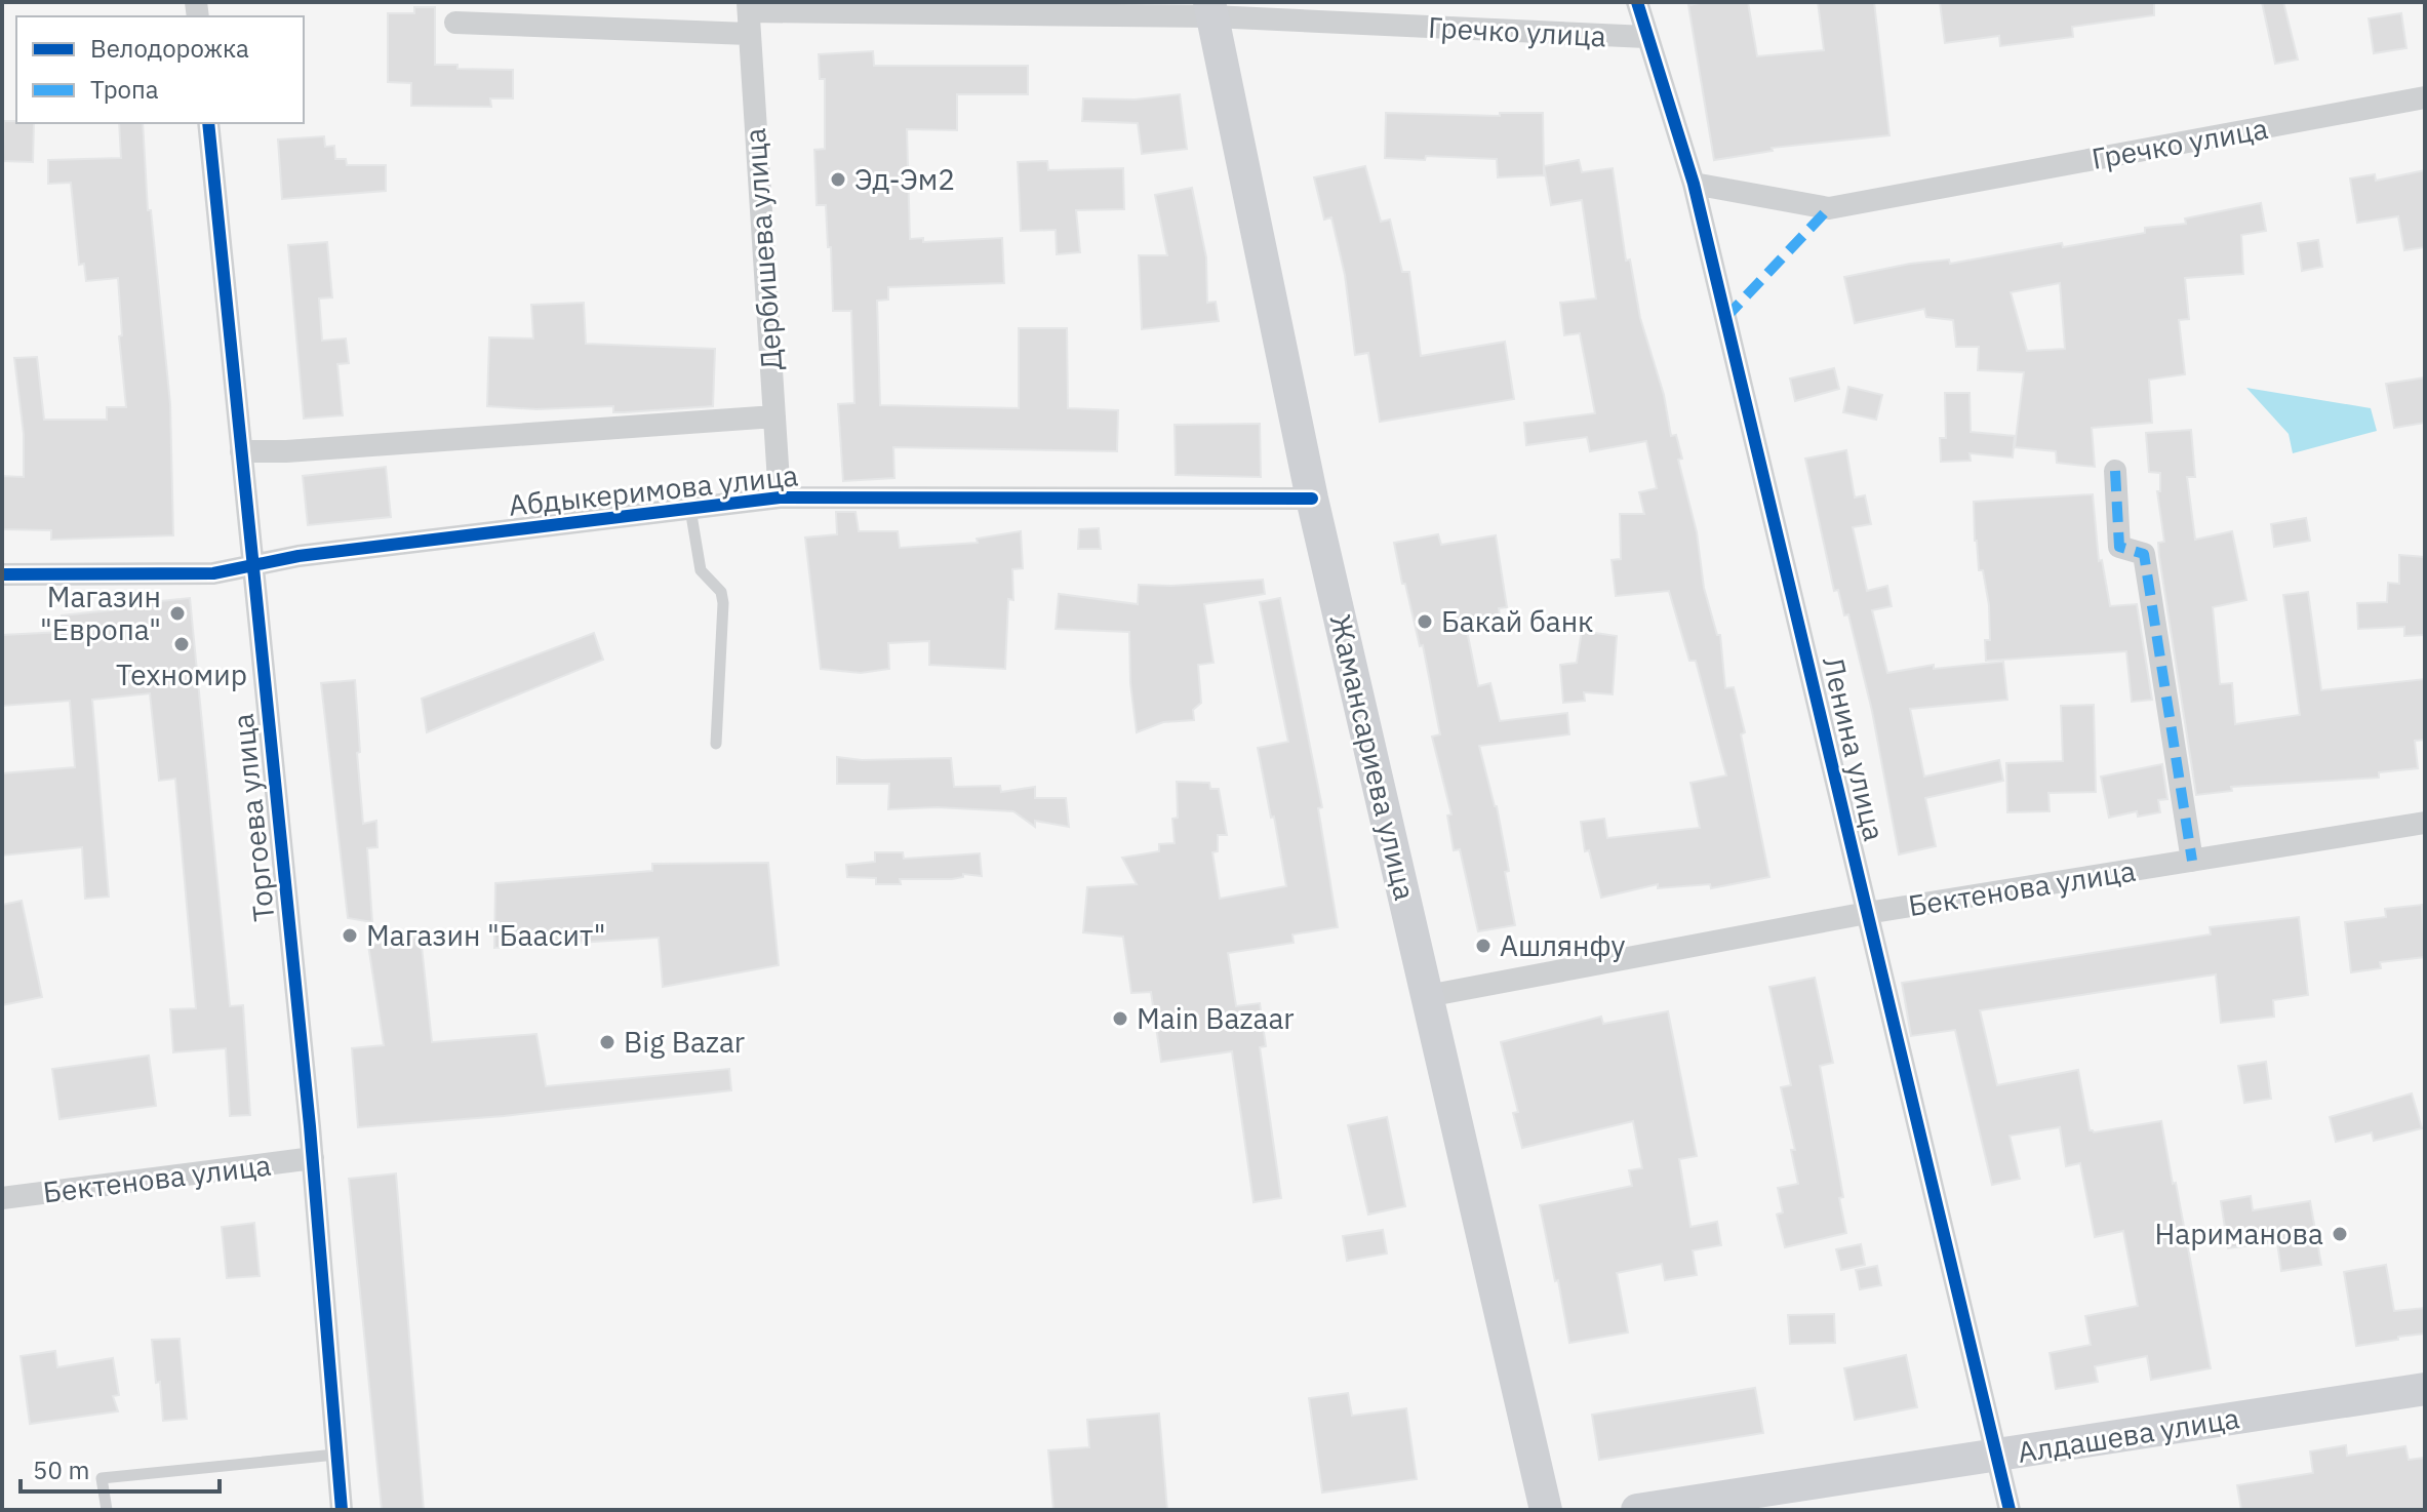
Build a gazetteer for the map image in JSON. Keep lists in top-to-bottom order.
{
  "streets": {
    "main road": ["Жамансариева улица", "Алдашева улица"],
    "street": [
      "Гречко улица",
      "Дербишева улица",
      "Абдыкеримова улица",
      "Ленина улица",
      "Торгоева улица",
      "Бектенова улица"
    ]
  },
  "crossings": [
    ["Гречко улица", "Дербишева улица"],
    ["Гречко улица", "Ленина улица"],
    ["Гречко улица", "Жамансариева улица"],
    ["Дербишева улица", "Абдыкеримова улица"],
    ["Абдыкеримова улица", "Жамансариева улица"],
    ["Абдыкеримова улица", "Торгоева улица"],
    ["Ленина улица", "Бектенова улица"],
    ["Ленина улица", "Алдашева улица"],
    ["Жамансариева улица", "Бектенова улица"],
    ["Торгоева улица", "Бектенова улица"]
  ],
  "places": [
    "Эд-Эм2",
    "Магазин \"Европа\"",
    "Бакай банк",
    "Техномир",
    "Магазин \"Баасит\"",
    "Ашлянфу",
    "Main Bazaar",
    "Big Bazar",
    "Нариманова"
  ],
  "legend": ["Велодорожка", "Тропа"],
  "scale_bar": "50 m"
}
